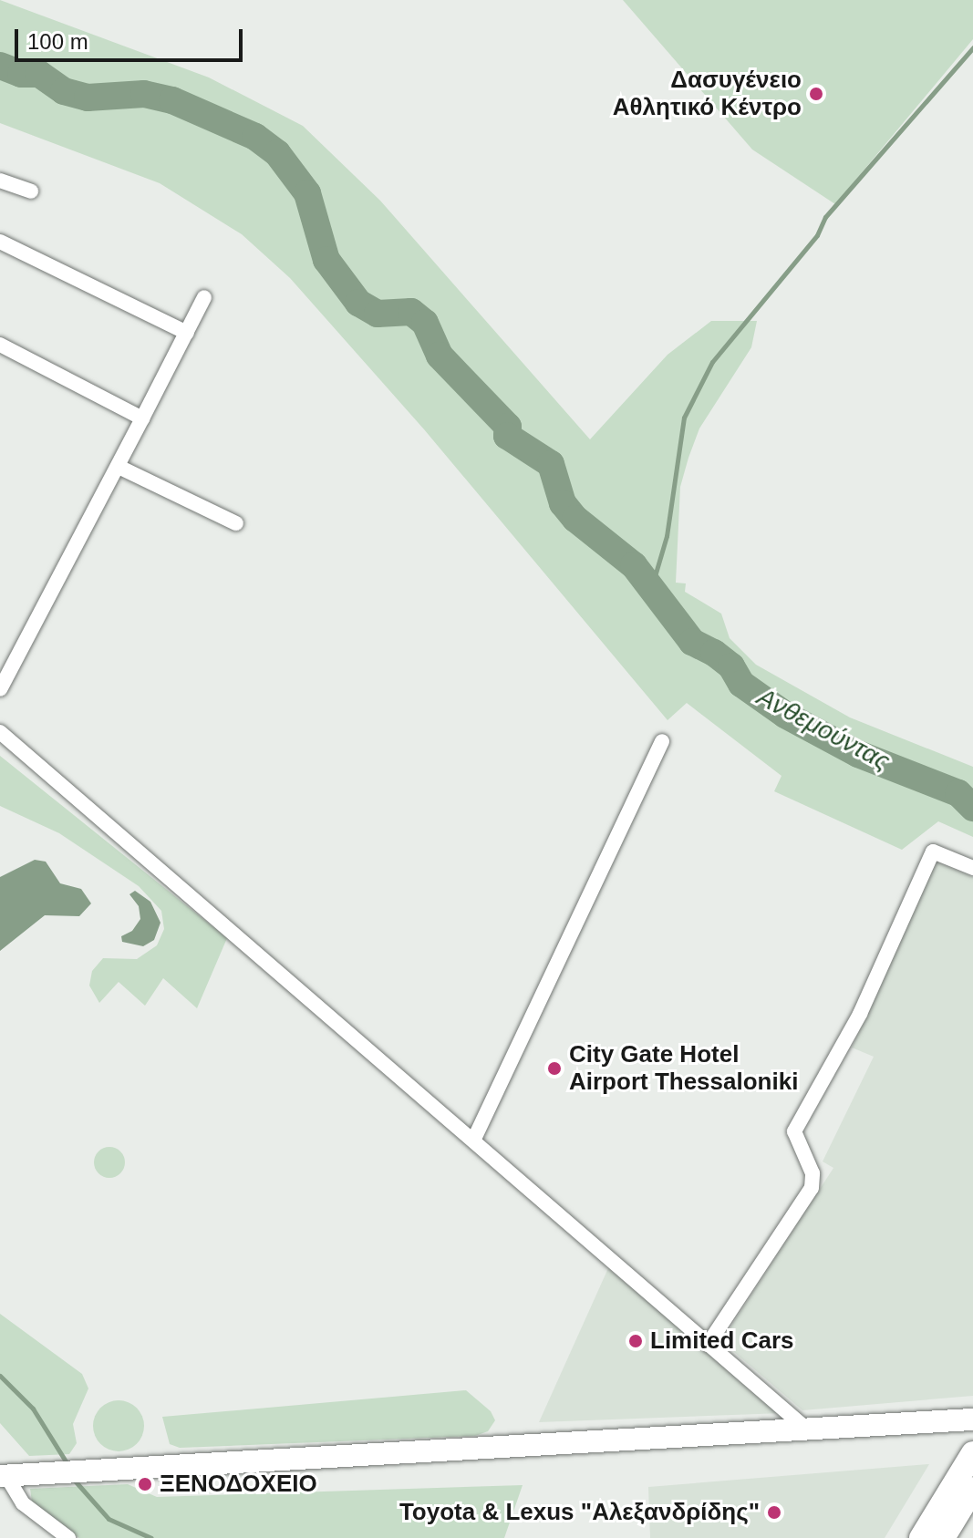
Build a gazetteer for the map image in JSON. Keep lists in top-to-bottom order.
{
  "water": ["Ανθεμούντας"],
  "places": [
    "Δασυγένειο Αθλητικό Κέντρο",
    "City Gate Hotel Airport Thessaloniki",
    "Limited Cars",
    "ΞΕΝΟΔΟΧΕΙΟ",
    "Toyota & Lexus \"Αλεξανδρίδης\""
  ],
  "scale_bar": "100 m"
}
